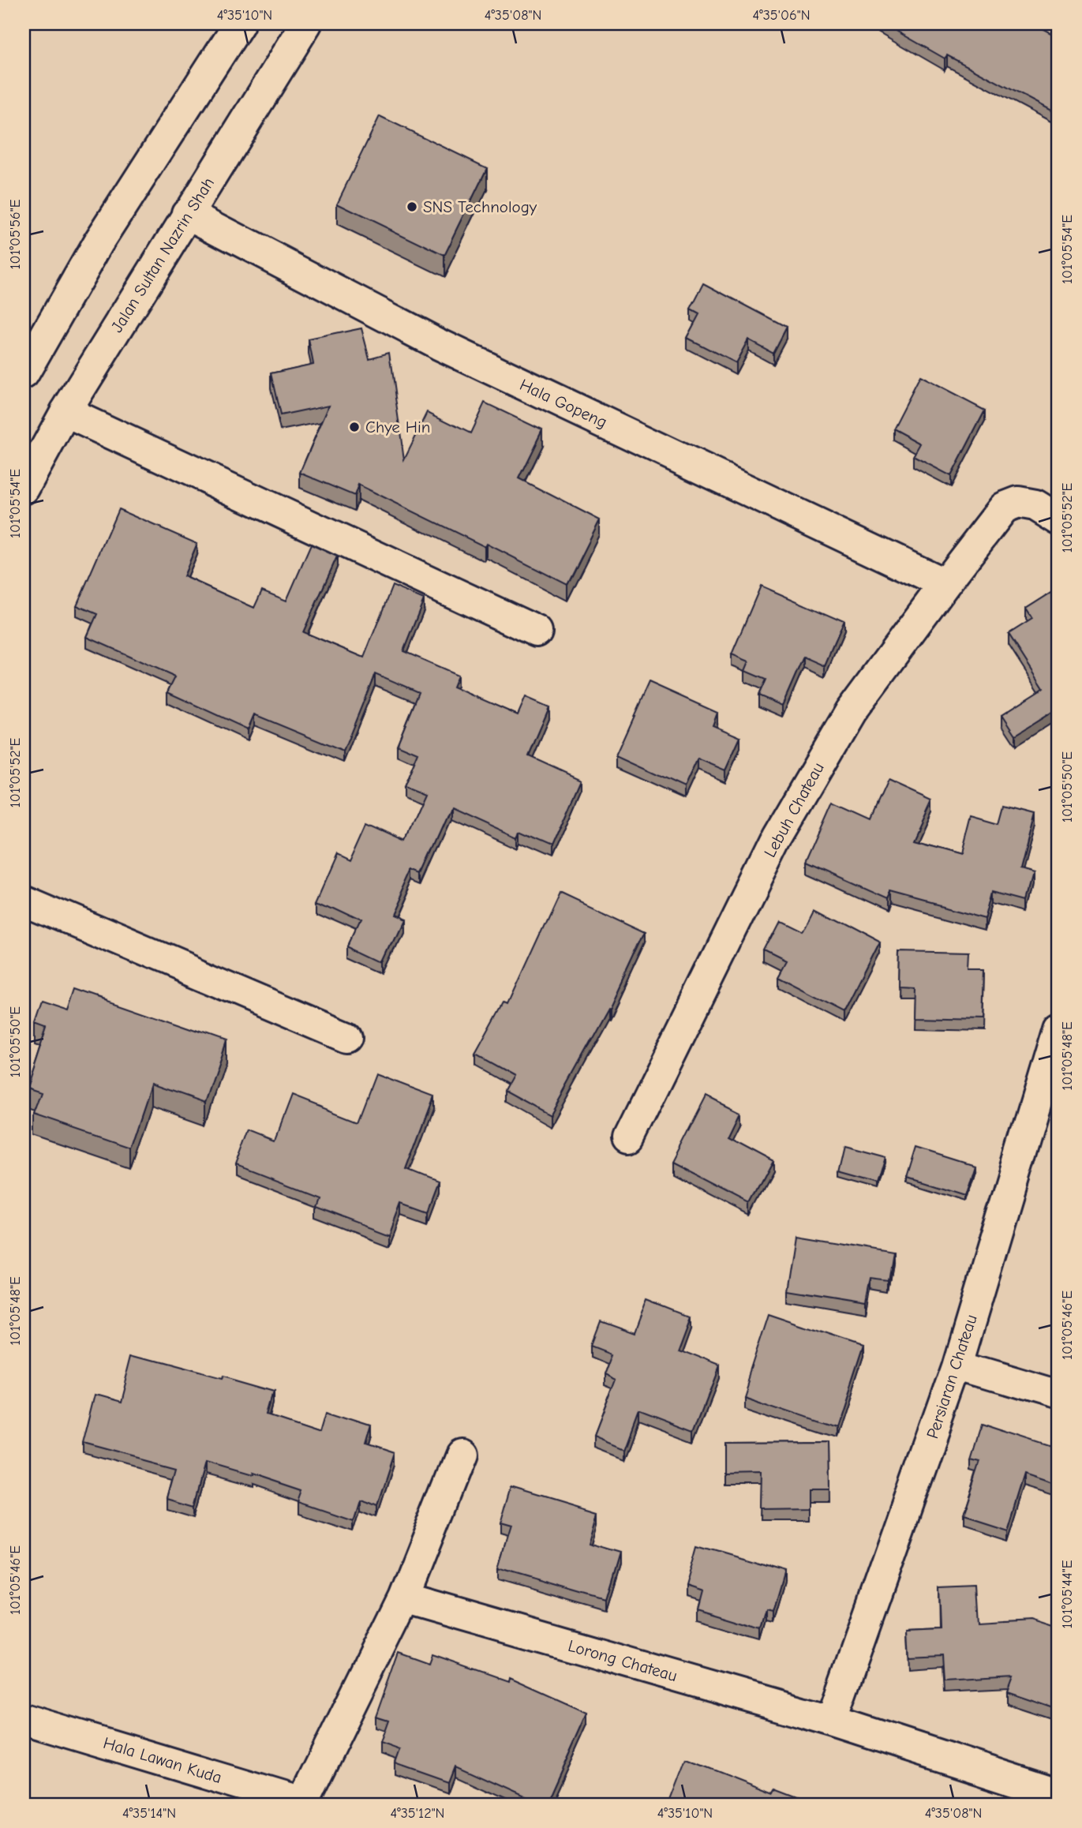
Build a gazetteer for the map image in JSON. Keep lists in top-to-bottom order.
{
  "streets": {
    "main road": [
      "Jalan Sultan Nazrin Shah",
      "Hala Gopeng",
      "Lebuh Chateau",
      "Persiaran Chateau",
      "Lorong Chateau",
      "Hala Lawan Kuda"
    ]
  },
  "crossings": [
    ["Jalan Sultan Nazrin Shah", "Hala Gopeng"],
    ["Hala Gopeng", "Lebuh Chateau"],
    ["Persiaran Chateau", "Lorong Chateau"]
  ],
  "places": ["SNS Technology", "Chye Hin"],
  "coordinates": [
    "4°35'10\"N",
    "4°35'08\"N",
    "4°35'06\"N",
    "101°05'56\"E",
    "101°05'54\"E",
    "101°05'52\"E",
    "101°05'50\"E",
    "101°05'48\"E",
    "101°05'46\"E",
    "101°05'44\"E",
    "4°35'14\"N",
    "4°35'12\"N"
  ]
}
